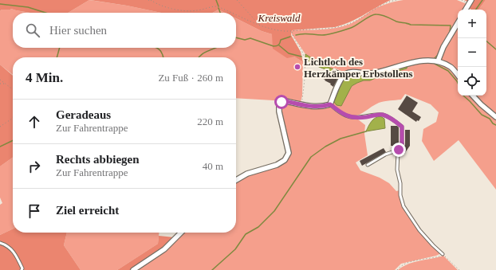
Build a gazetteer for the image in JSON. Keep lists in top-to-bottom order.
{
  "parks": ["Kreiswald"],
  "places": ["Lichtloch des Herzkämper Erbstollens"],
  "page": {
    "map_buttons": ["+", "−"],
    "search": "Hier suchen",
    "heading": ["4 Min.", "Zu Fuß · 260 m"],
    "list": [
      ["Geradeaus", "Zur Fahrentrappe", "220 m"],
      ["Rechts abbiegen", "Zur Fahrentrappe", "40 m"],
      "Ziel erreicht"
    ]
  }
}
